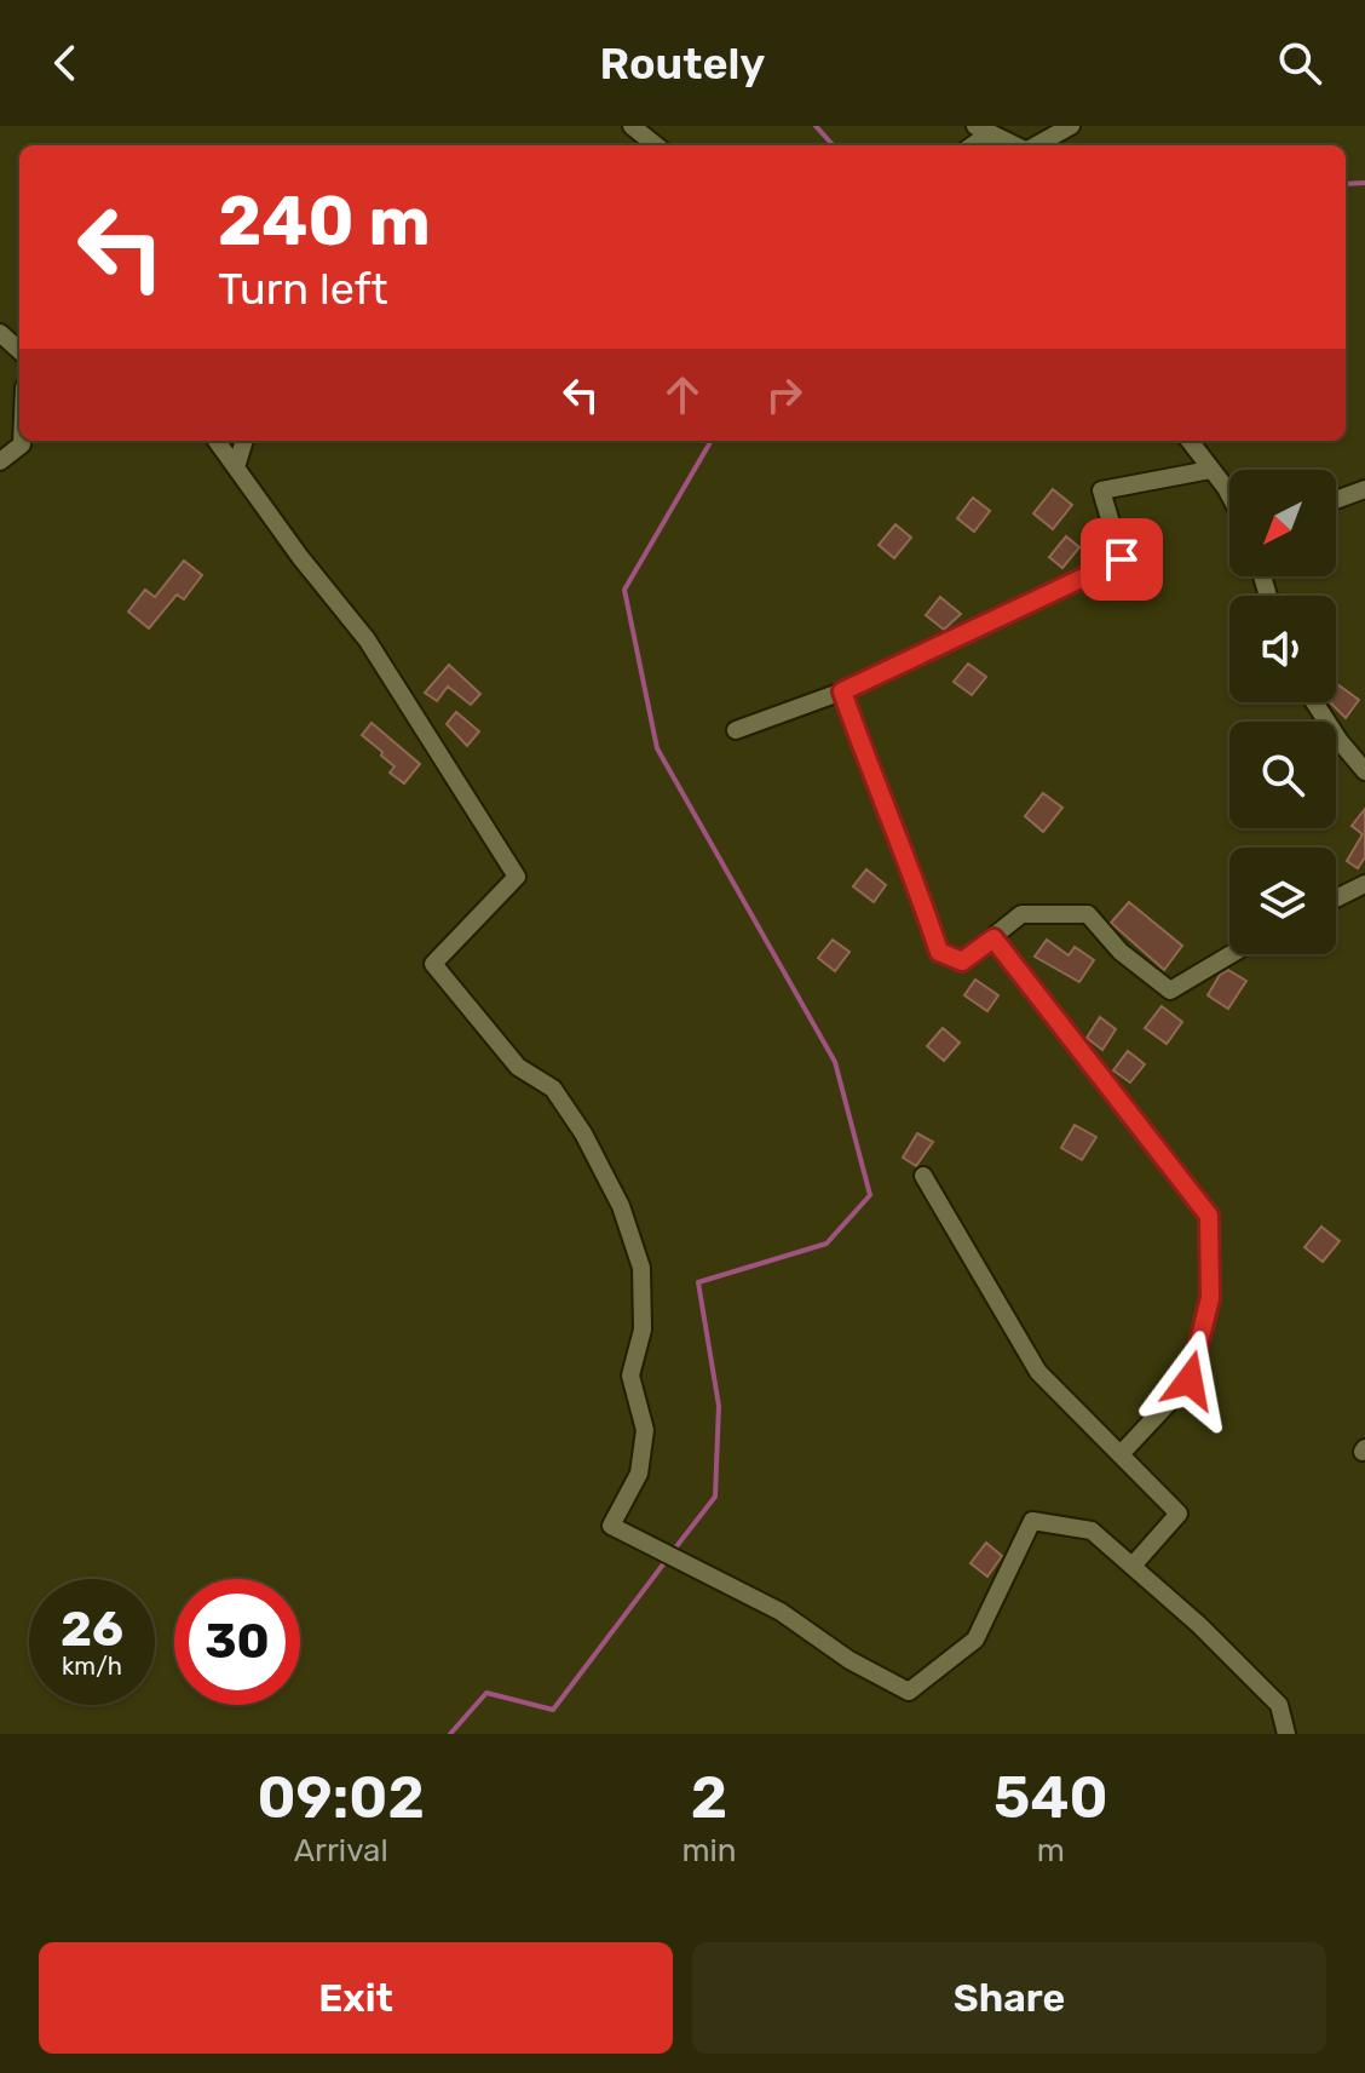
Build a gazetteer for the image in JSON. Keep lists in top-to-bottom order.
{
  "north": "bottom left",
  "page": {
    "header": "Routely",
    "turn": ["240 m", "Turn left"],
    "speed": "26 km/h",
    "limit": "30",
    "eta": [
      "09:02",
      "Arrival",
      "2",
      "min",
      "540",
      "m"
    ],
    "buttons": ["Exit", "Share"]
  }
}
